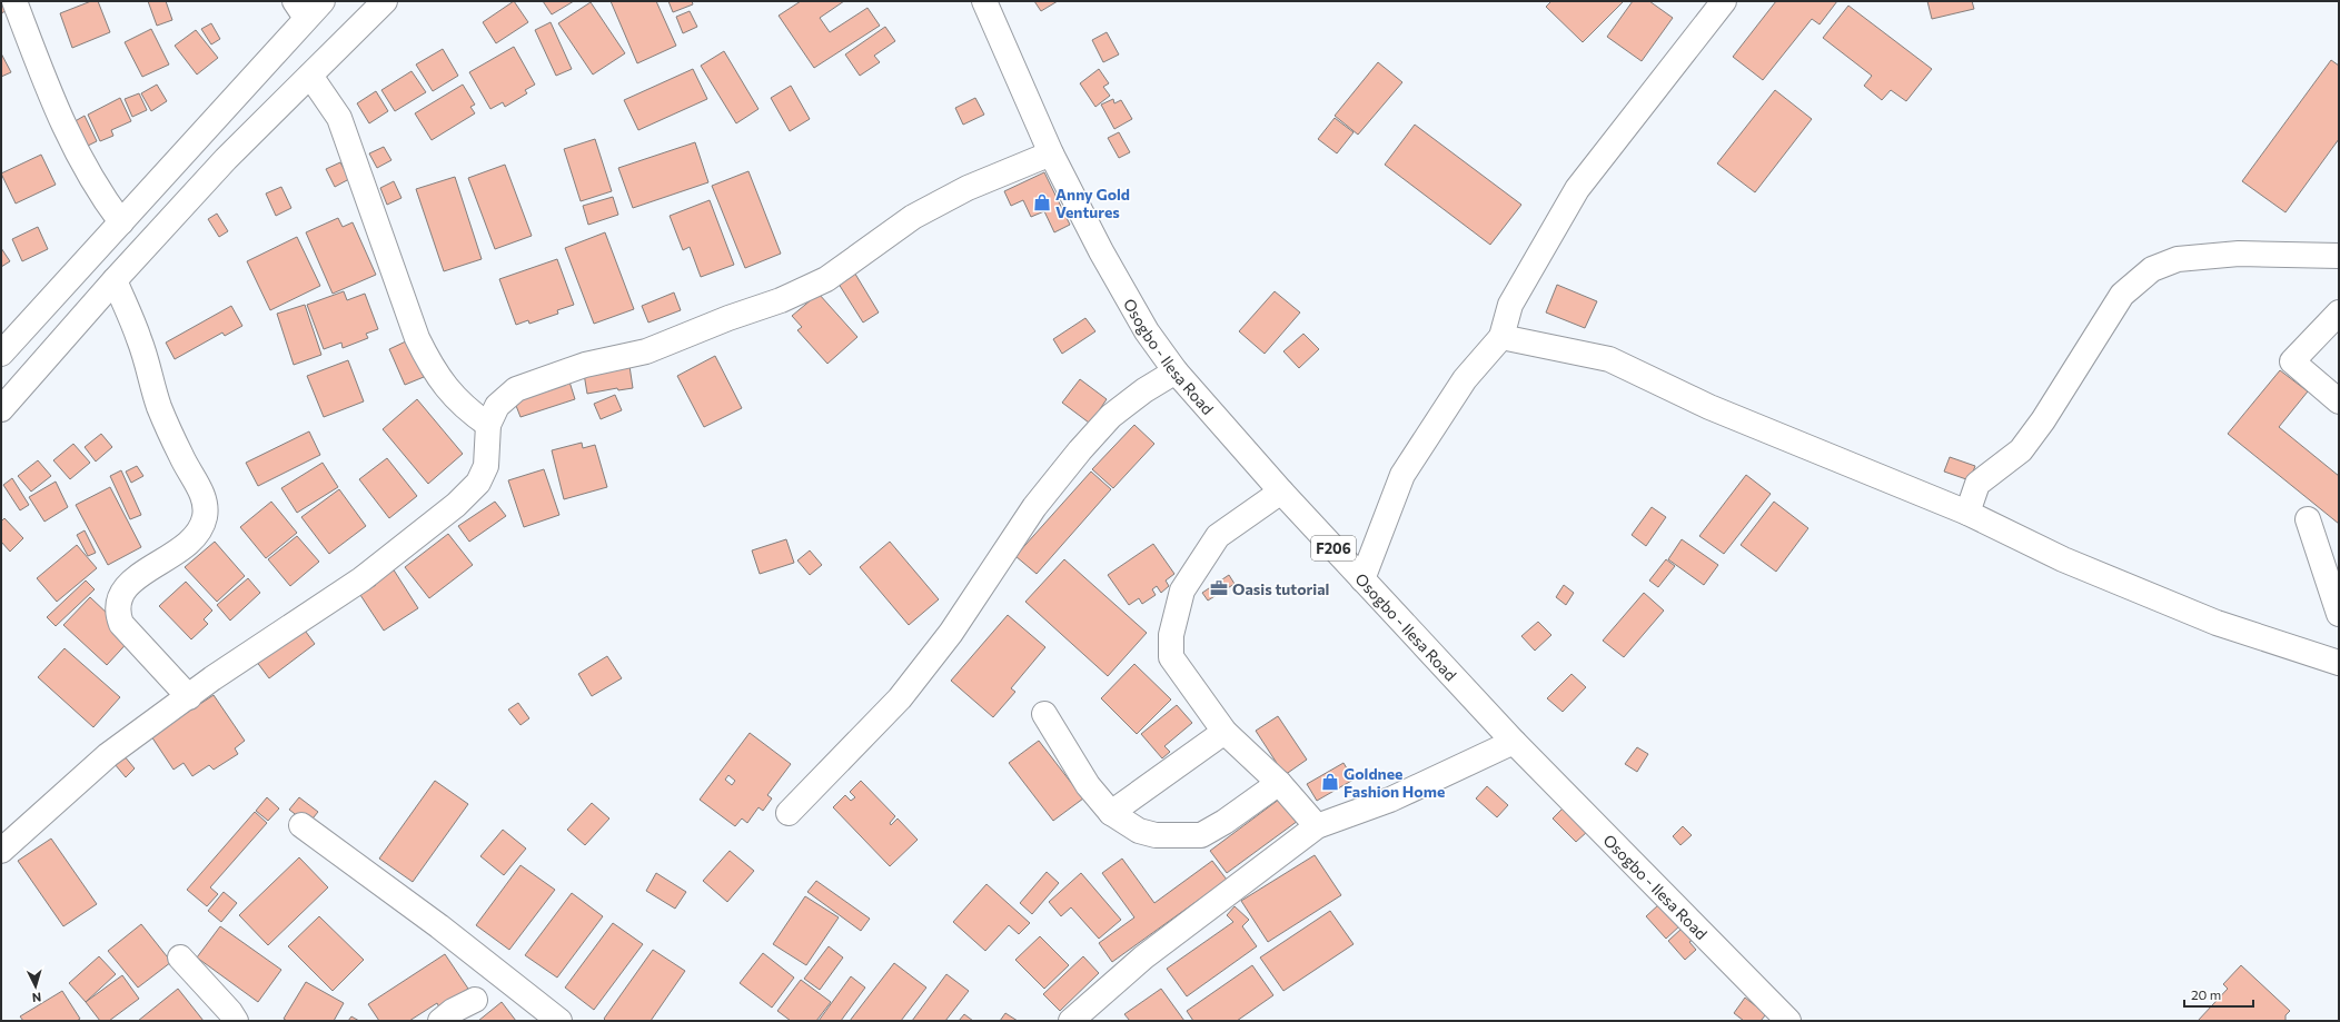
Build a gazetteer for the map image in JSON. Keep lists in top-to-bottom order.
{
  "streets": {
    "street": ["Osogbo - Ilesa Road", "F206"]
  },
  "places": {
    "shop": ["Anny Gold Ventures", "Goldnee Fashion Home"],
    "office": ["Oasis tutorial"]
  },
  "scale_bar": "20 m",
  "north": "bottom"
}
